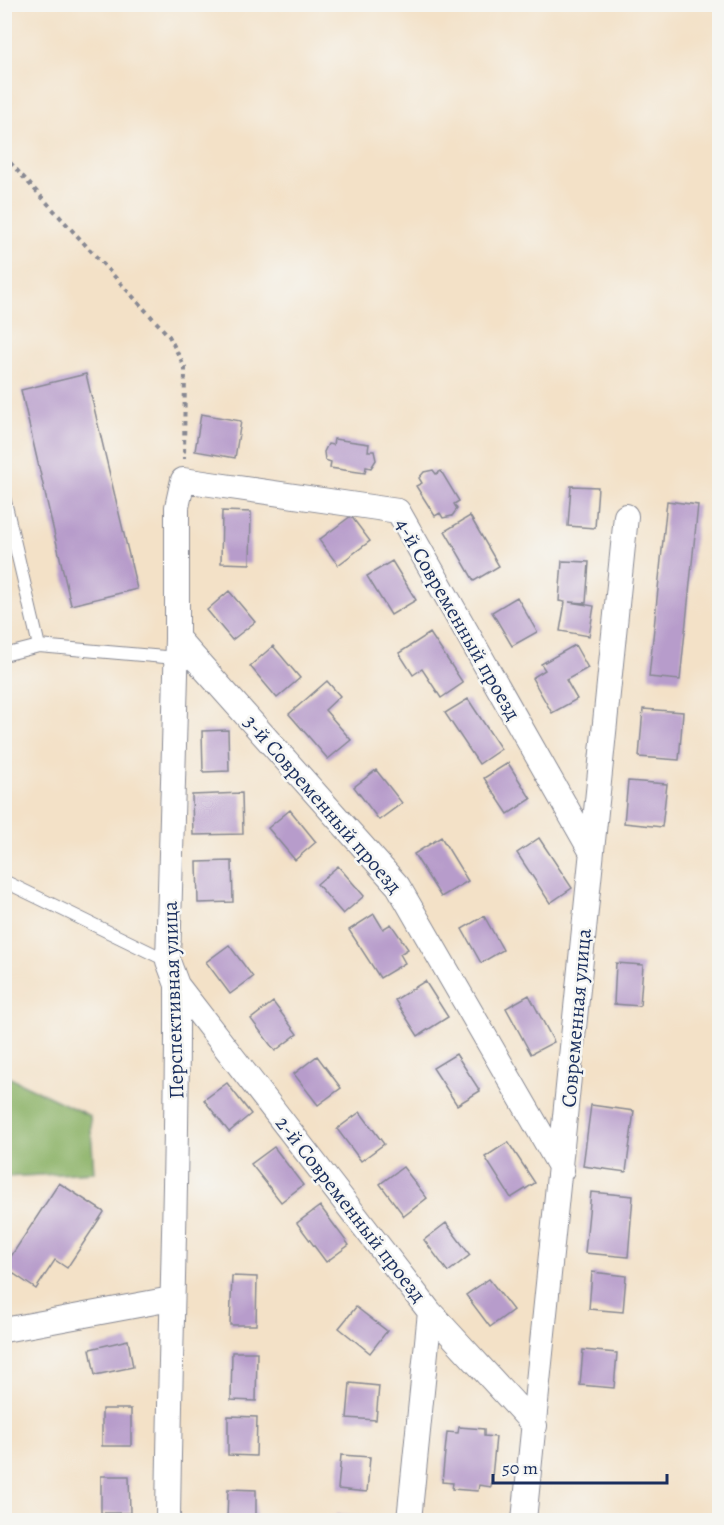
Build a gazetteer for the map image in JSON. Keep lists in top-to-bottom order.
{
  "streets": {
    "street": [
      "4-й Современный проезд",
      "3-й Современный проезд",
      "Перспективная улица",
      "Современная улица",
      "2-й Современный проезд"
    ]
  },
  "crossings": [
    ["4-й Современный проезд", "Перспективная улица"],
    ["4-й Современный проезд", "Современная улица"],
    ["3-й Современный проезд", "Перспективная улица"],
    ["3-й Современный проезд", "Современная улица"],
    ["Перспективная улица", "2-й Современный проезд"],
    ["Современная улица", "2-й Современный проезд"]
  ],
  "scale_bar": "50 m"
}
